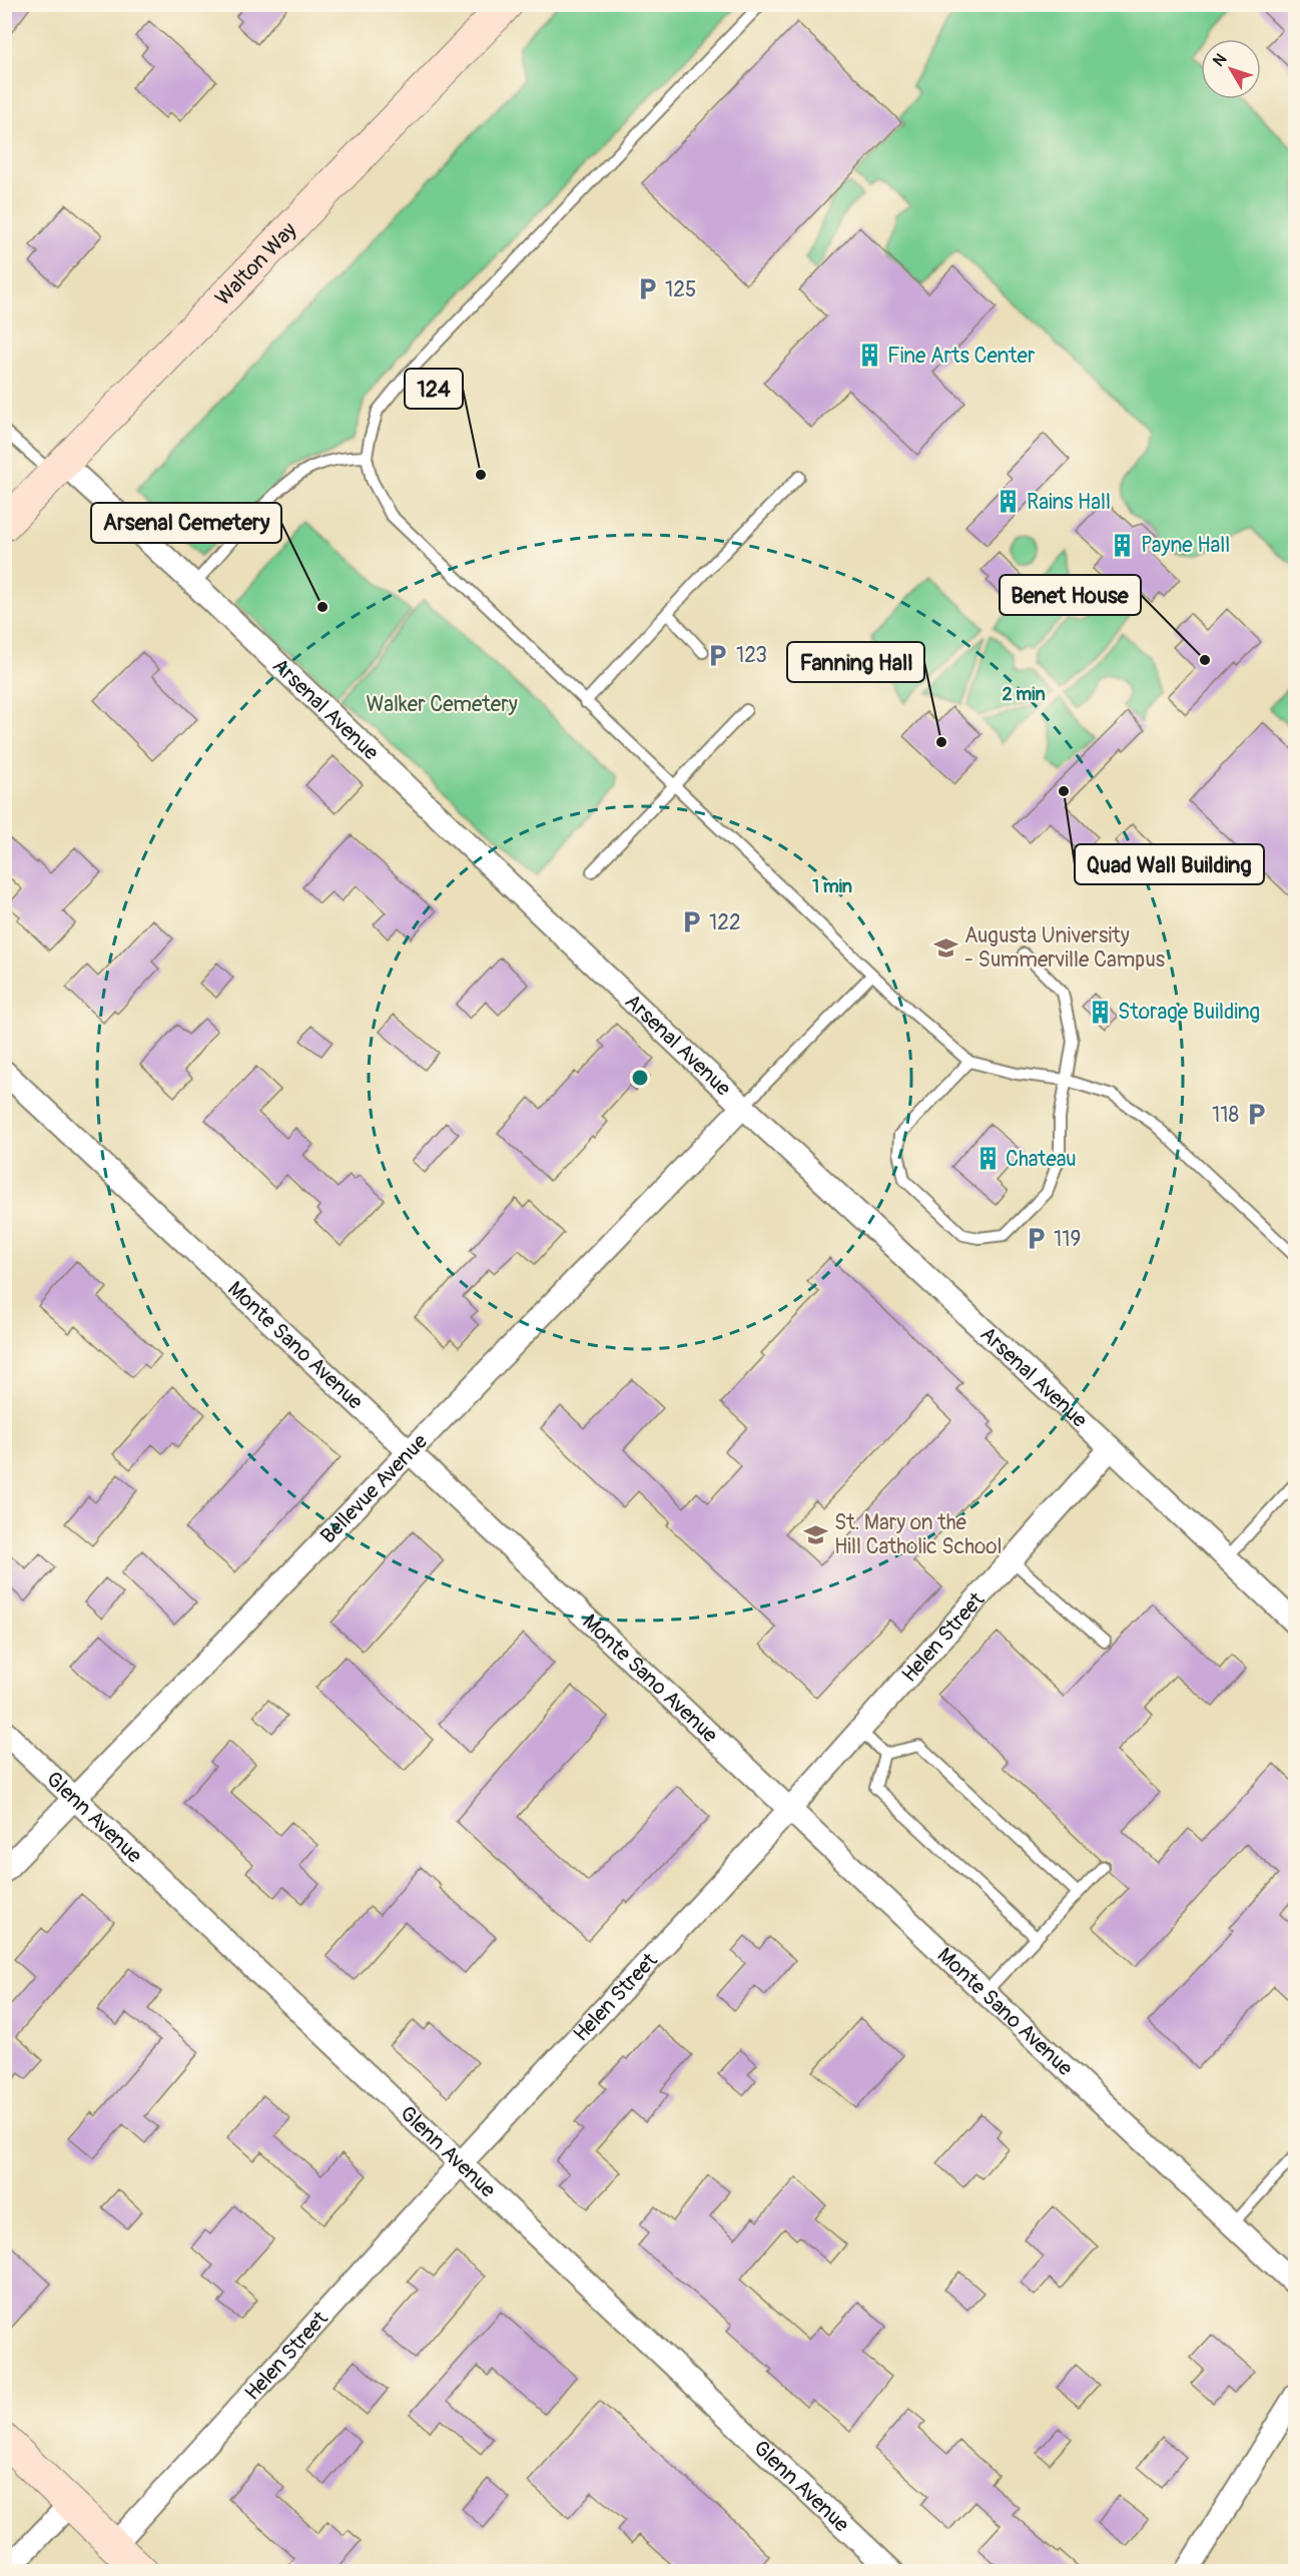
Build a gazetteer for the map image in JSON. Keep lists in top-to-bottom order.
{
  "streets": {
    "main road": ["Walton Way"],
    "street": [
      "Arsenal Avenue",
      "Monte Sano Avenue",
      "Bellevue Avenue",
      "Helen Street",
      "Glenn Avenue"
    ]
  },
  "crossings": [
    ["Walton Way", "Arsenal Avenue"],
    ["Arsenal Avenue", "Bellevue Avenue"],
    ["Arsenal Avenue", "Helen Street"],
    ["Monte Sano Avenue", "Bellevue Avenue"],
    ["Monte Sano Avenue", "Helen Street"],
    ["Bellevue Avenue", "Glenn Avenue"],
    ["Helen Street", "Glenn Avenue"]
  ],
  "parks": ["Walker Cemetery"],
  "places": {
    "parking": [
      "125",
      "123",
      "122",
      "118",
      "119"
    ],
    "building": [
      "Fine Arts Center",
      "Rains Hall",
      "Payne Hall",
      "Storage Building",
      "Chateau"
    ],
    "other": [
      "124",
      "Arsenal Cemetery",
      "Benet House",
      "Fanning Hall",
      "Quad Wall Building"
    ],
    "school or university": ["Augusta University - Summerville Campus", "St. Mary on the Hill Catholic School"]
  },
  "north": "top left",
  "rings": ["2 min", "1 min"]
}
